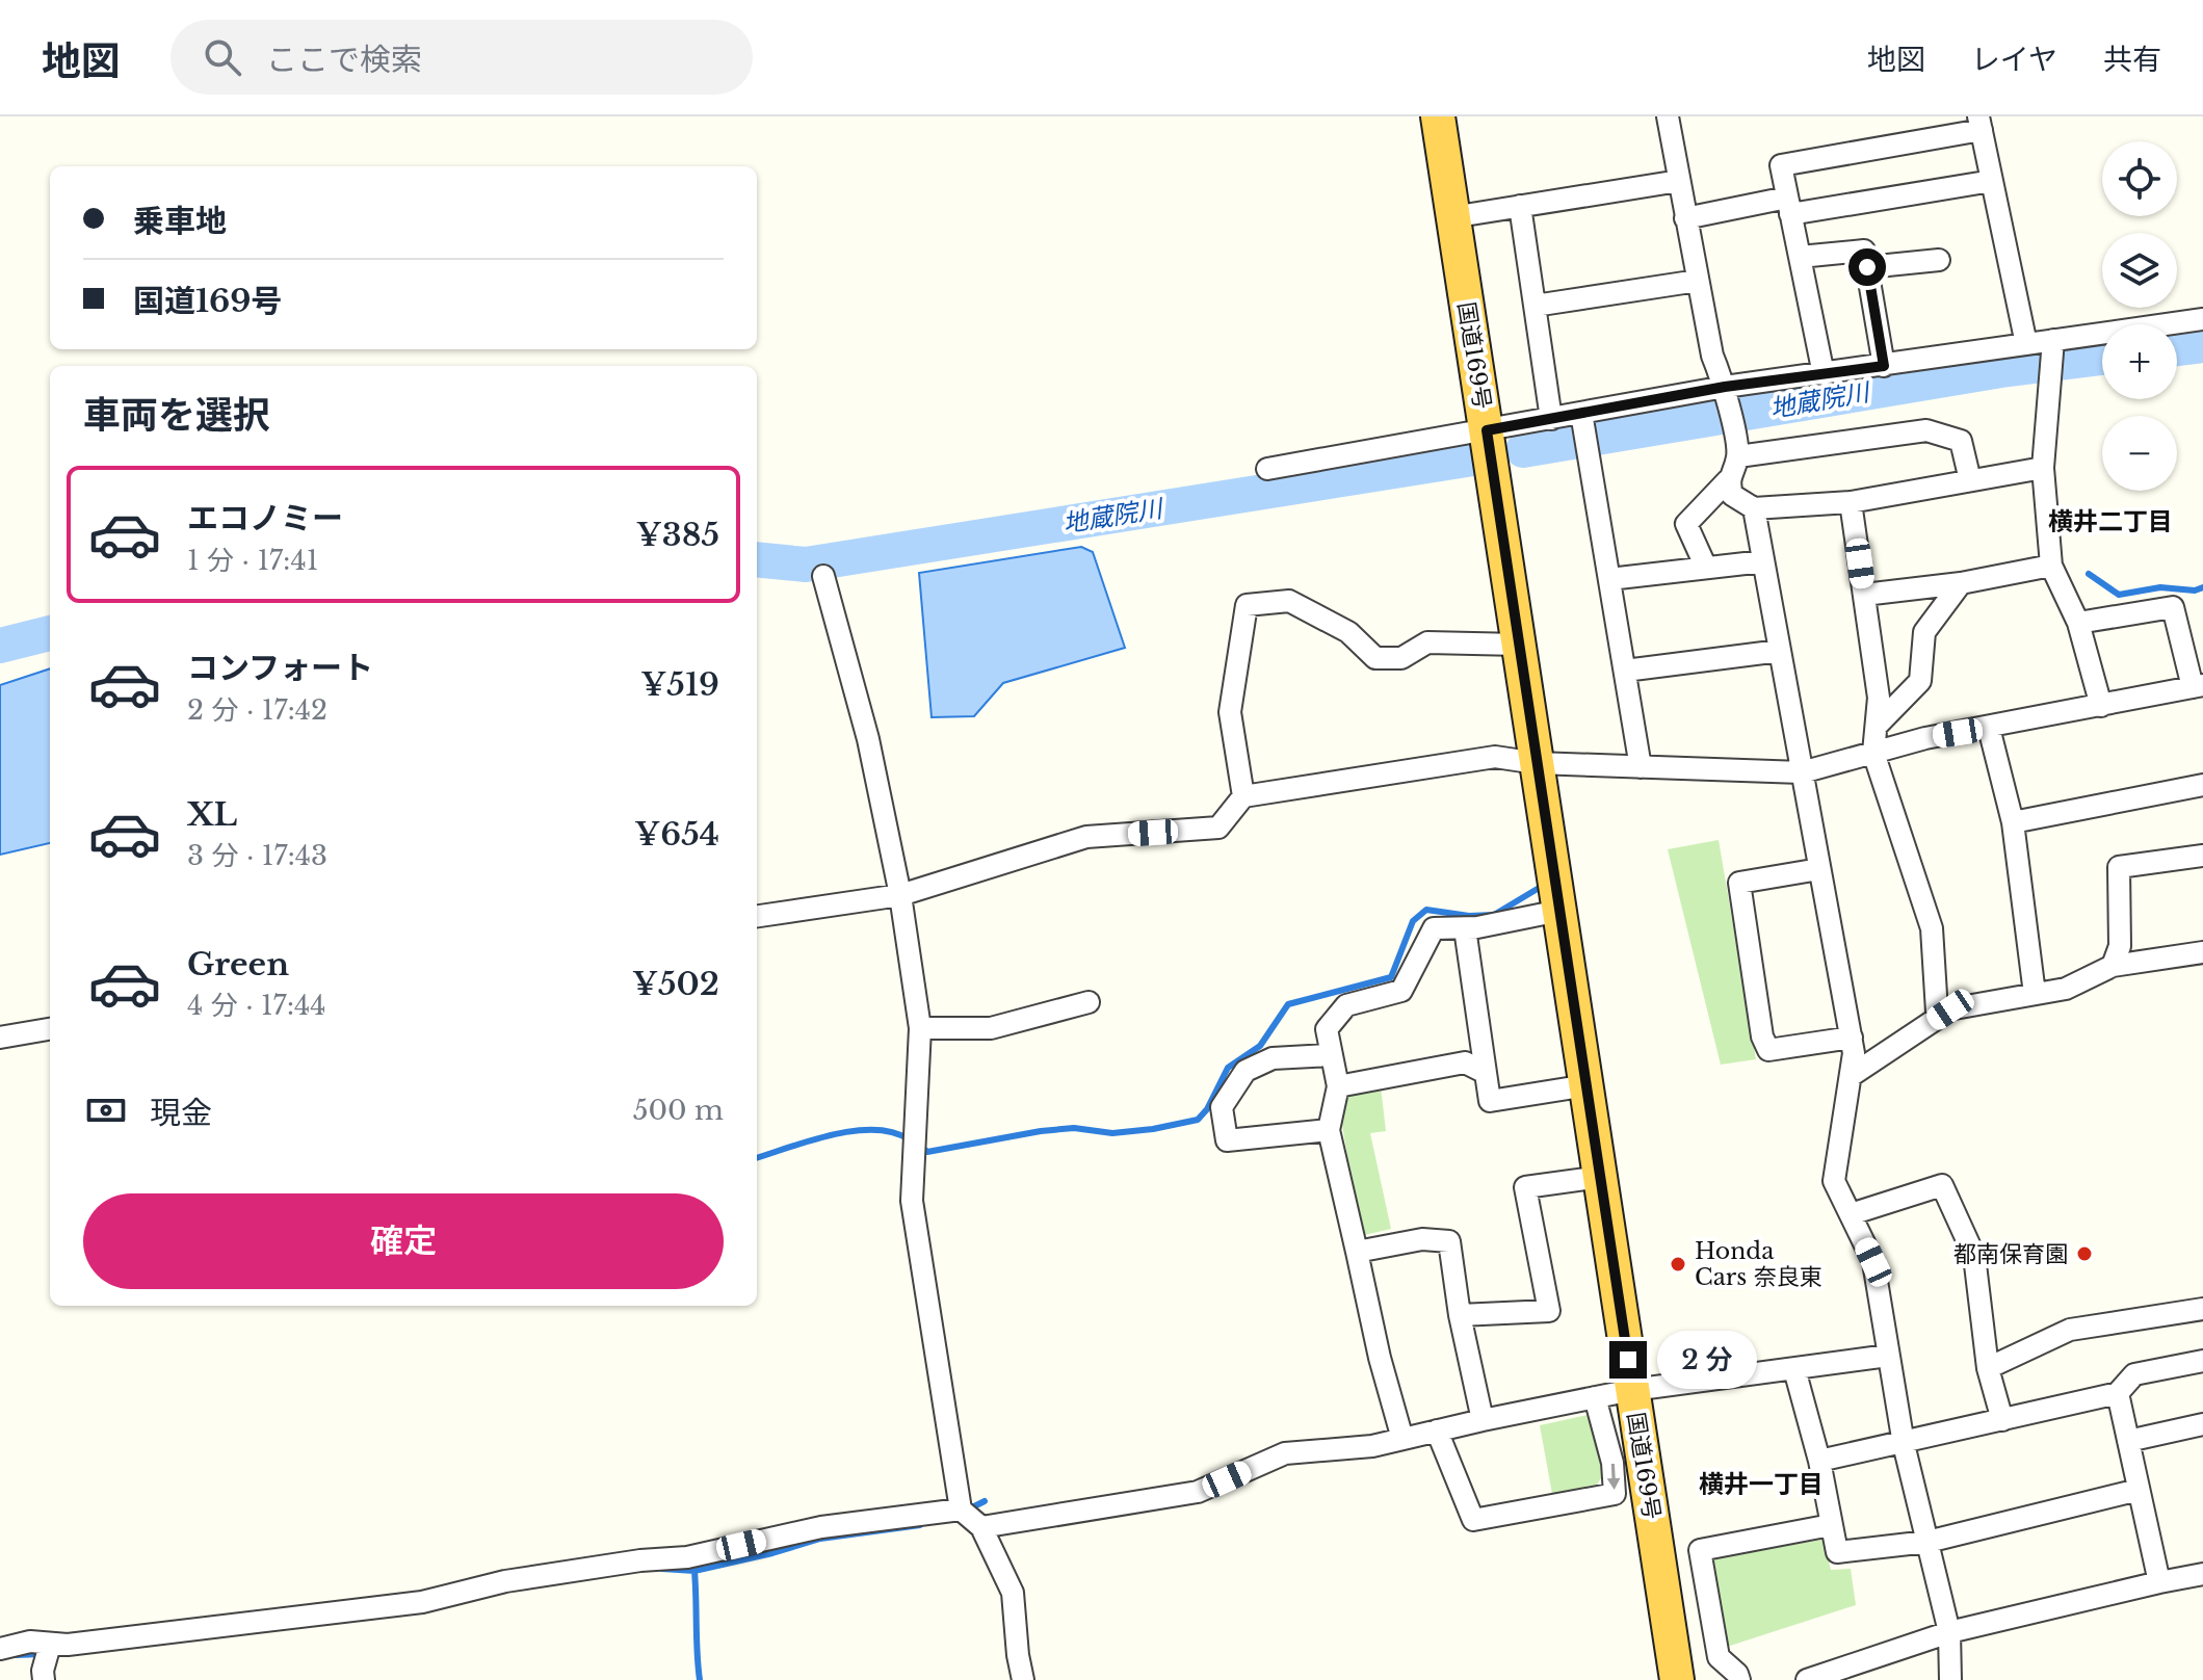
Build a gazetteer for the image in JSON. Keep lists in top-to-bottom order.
{
  "streets": {
    "highway": ["国道169号"]
  },
  "districts": ["横井二丁目", "横井一丁目"],
  "water": ["地蔵院川"],
  "places": ["都南保育園", "Honda Cars 奈良東"],
  "page": {
    "header": "地図",
    "search": "ここで検索",
    "nav": ["地図", "レイヤ", "共有"],
    "map_buttons": ["+", "−"],
    "banner": ["乗車地", "国道169号"],
    "heading": "車両を選択",
    "list": [
      {
        "name": "エコノミー",
        "note": "1 分 · 17:41",
        "value": "¥385"
      },
      {
        "name": "コンフォート",
        "note": "2 分 · 17:42",
        "value": "¥519"
      },
      {
        "name": "XL",
        "note": "3 分 · 17:43",
        "value": "¥654"
      },
      {
        "name": "Green",
        "note": "4 分 · 17:44",
        "value": "¥502"
      }
    ],
    "pay": ["現金", "500 m"],
    "buttons": "確定",
    "bubble": "2 分"
  }
}
